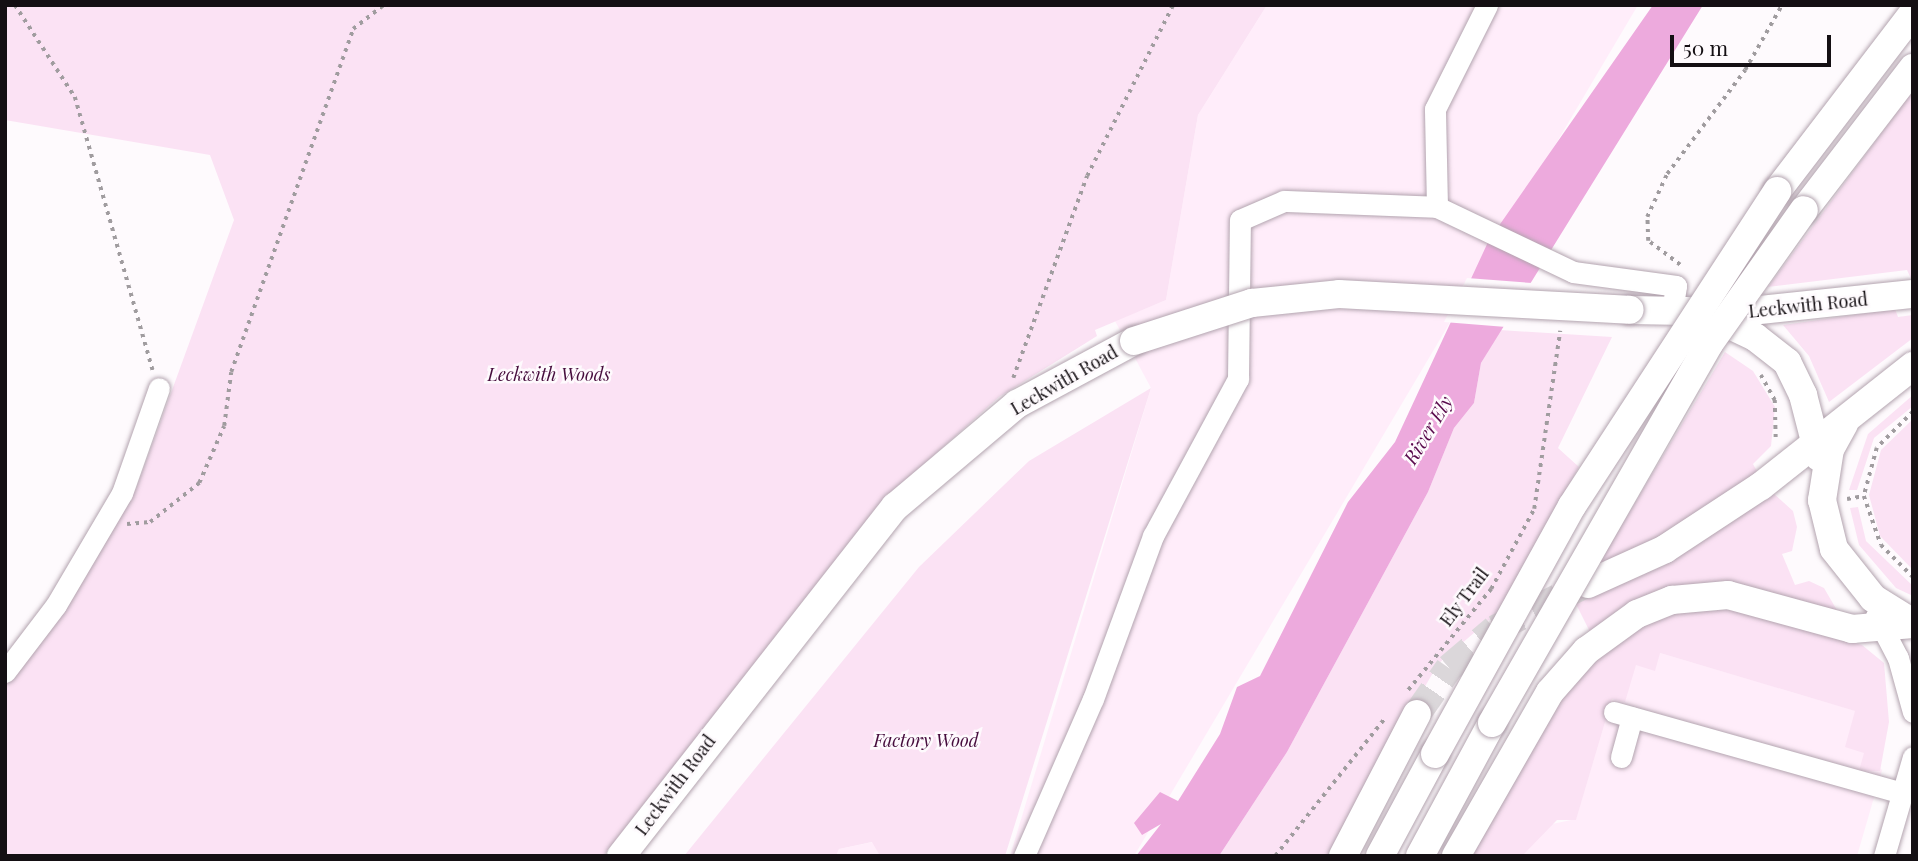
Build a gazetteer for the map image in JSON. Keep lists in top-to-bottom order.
{
  "streets": {
    "main road": ["Leckwith Road"],
    "path": ["Ely Trail"]
  },
  "crossings": [
    ["Leckwith Road", "Ely Trail"]
  ],
  "water": ["River Ely"],
  "parks": ["Leckwith Woods", "Factory Wood"],
  "scale_bar": "50 m"
}
